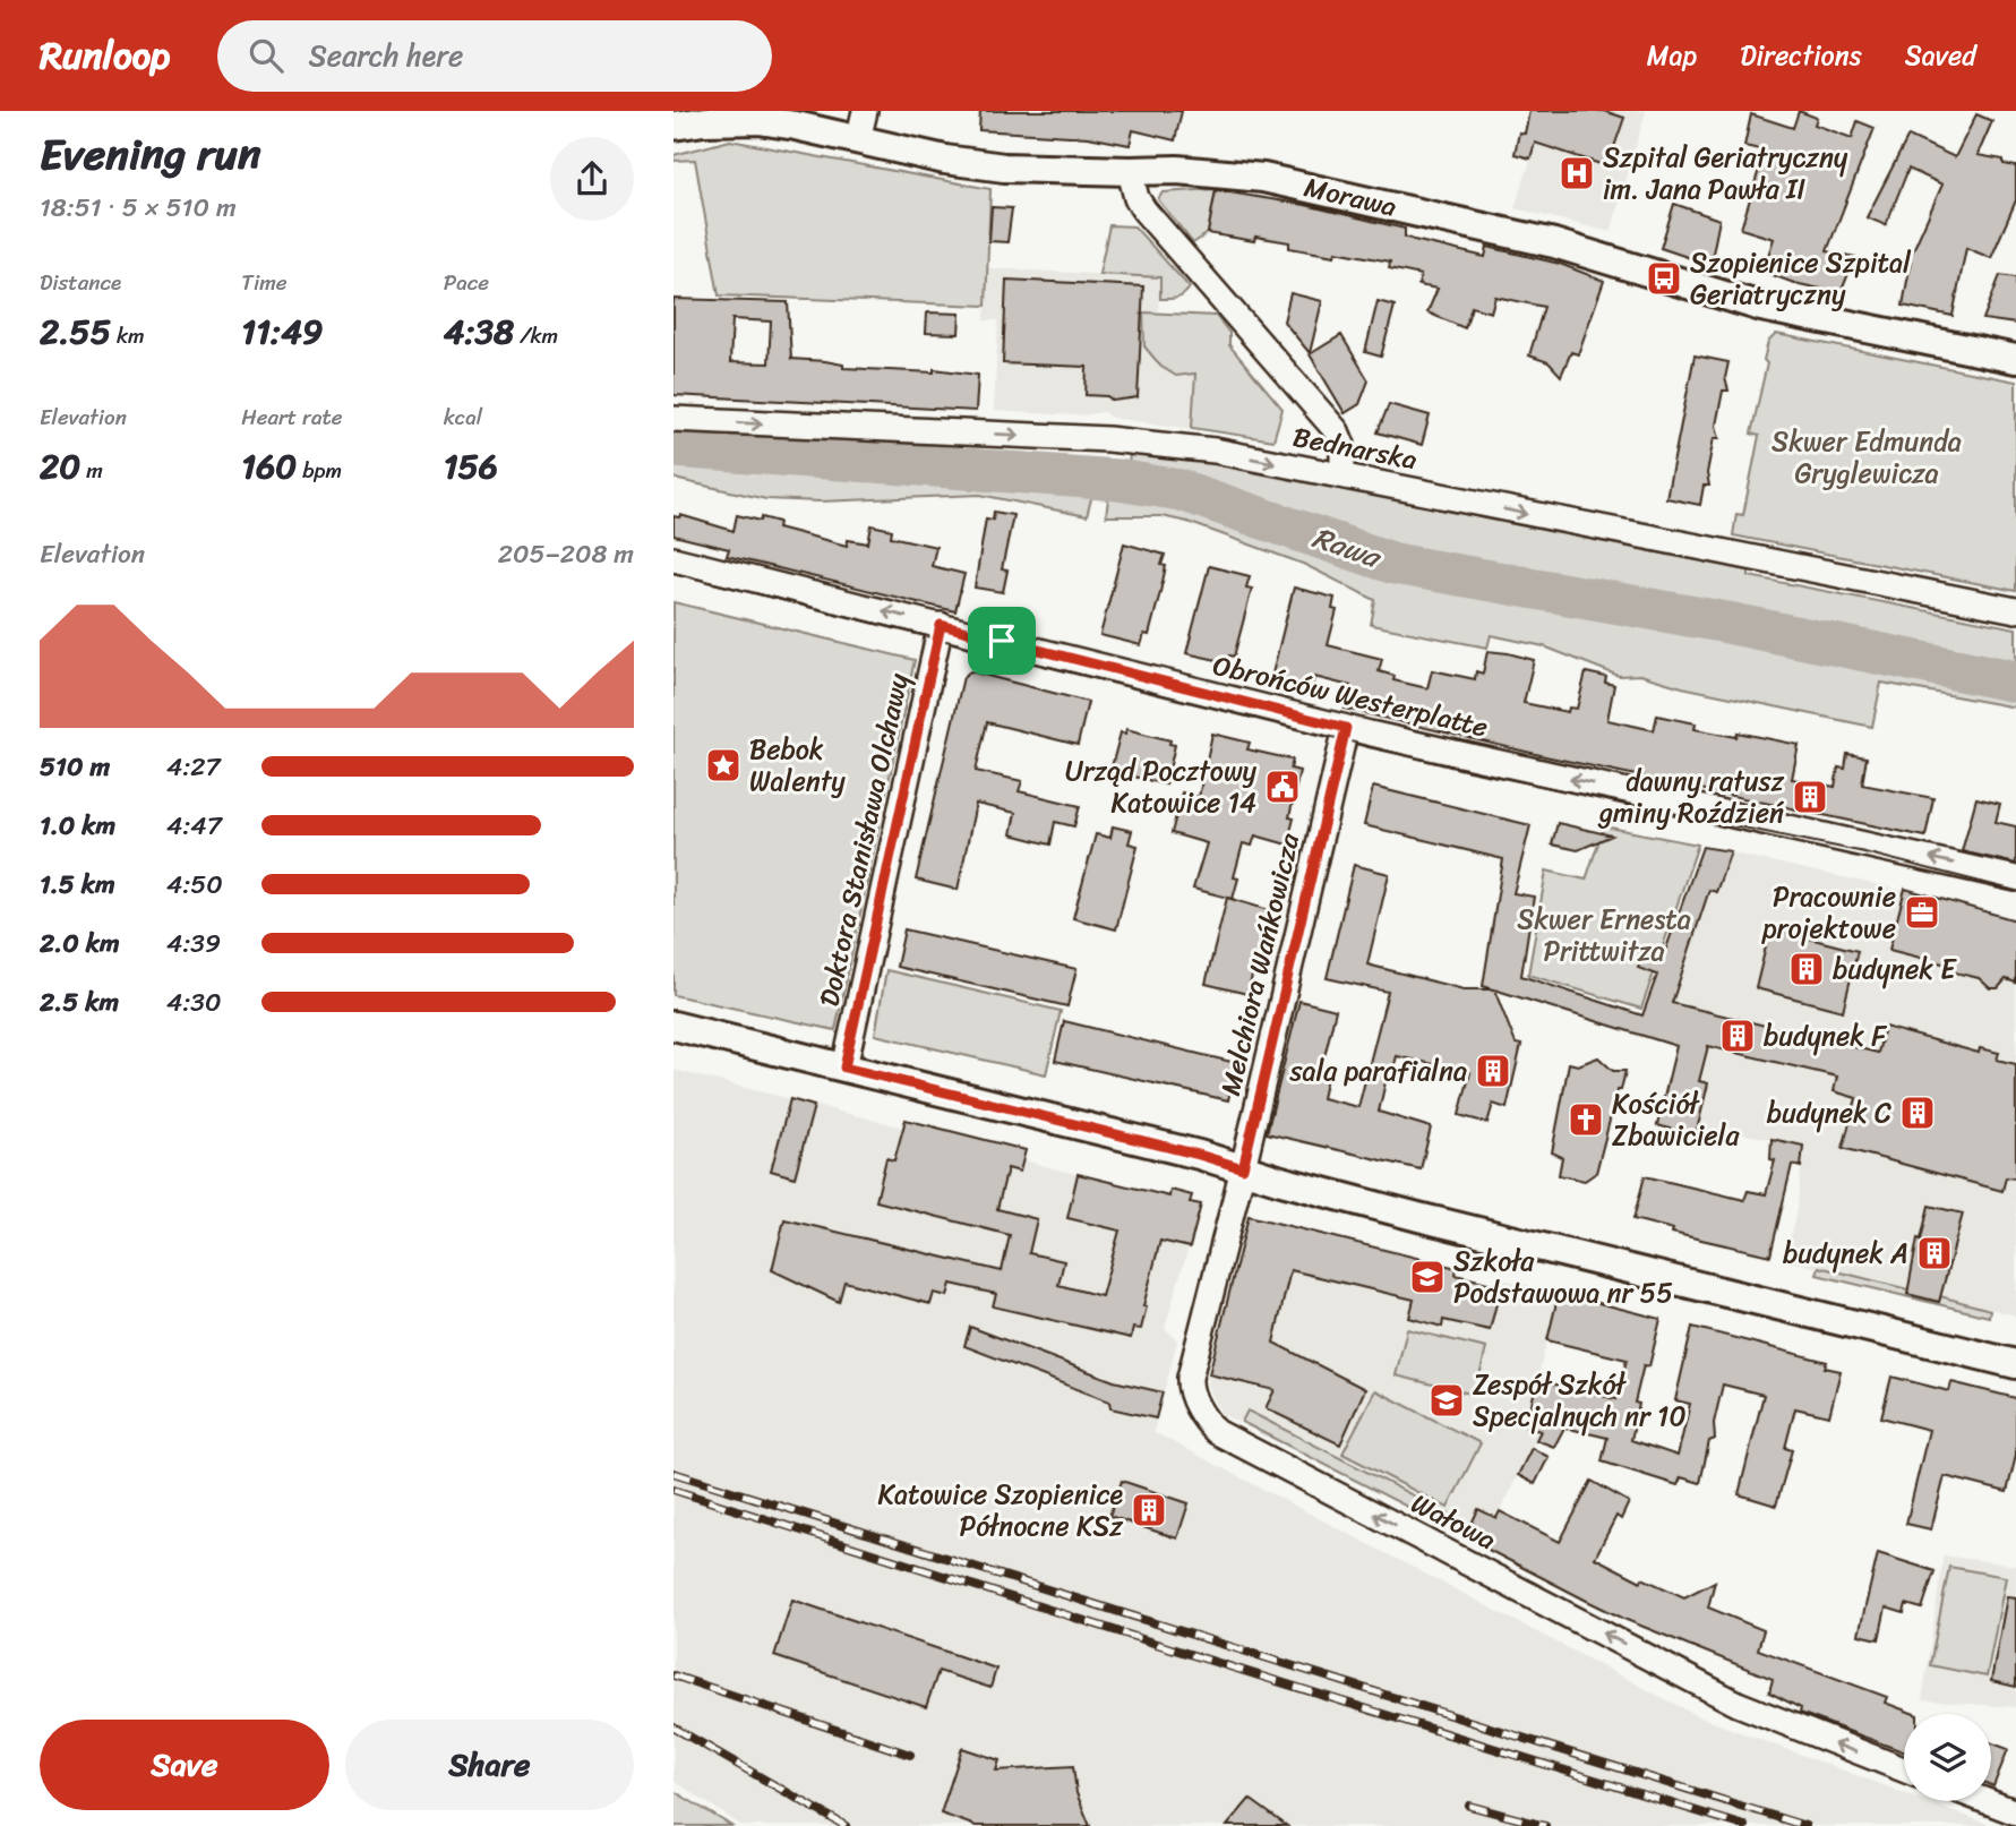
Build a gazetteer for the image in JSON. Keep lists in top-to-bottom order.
{
  "streets": {
    "street": [
      "Morawa",
      "Bednarska",
      "Obrońców Westerplatte",
      "Doktora Stanisława Olchawy",
      "Melchiora Wańkowicza",
      "Wałowa"
    ]
  },
  "crossings": [
    ["Obrońców Westerplatte", "Doktora Stanisława Olchawy"],
    ["Obrońców Westerplatte", "Melchiora Wańkowicza"],
    ["Melchiora Wańkowicza", "Wałowa"]
  ],
  "one_way": ["Bednarska", "Obrońców Westerplatte", "Wałowa"],
  "water": ["Rawa"],
  "parks": ["Skwer Edmunda Gryglewicza", "Skwer Ernesta Prittwitza"],
  "places": {
    "hospital": ["Szpital Geriatryczny im. Jana Pawła II"],
    "bus stop": ["Szopienice Szpital Geriatryczny"],
    "place": ["Bebok Walenty"],
    "public building": ["Urząd Pocztowy Katowice 14"],
    "building": [
      "dawny ratusz gminy Roździeń",
      "budynek E",
      "budynek F",
      "sala parafialna",
      "budynek C",
      "budynek A",
      "Katowice Szopienice Północne KSz"
    ],
    "office": ["Pracownie projektowe"],
    "church": ["Kościół Zbawiciela"],
    "school or university": ["Szkoła Podstawowa nr 55", "Zespół Szkół Specjalnych nr 10"]
  },
  "page": {
    "header": "Runloop",
    "search": "Search here",
    "nav": ["Map", "Directions", "Saved"],
    "heading": ["Evening run", "18:51 · 5 × 510 m"],
    "stats": [
      ["Distance", "2.55 km"],
      ["Time", "11:49"],
      ["Pace", "4:38 /km"],
      ["Elevation", "20 m"],
      ["Heart rate", "160 bpm"],
      ["kcal", "156"]
    ],
    "chart": ["Elevation", "205–208 m"],
    "list": [
      {
        "name": "510 m",
        "note": "4:27"
      },
      {
        "name": "1.0 km",
        "note": "4:47"
      },
      {
        "name": "1.5 km",
        "note": "4:50"
      },
      {
        "name": "2.0 km",
        "note": "4:39"
      },
      {
        "name": "2.5 km",
        "note": "4:30"
      }
    ],
    "buttons": ["Save", "Share"]
  }
}
